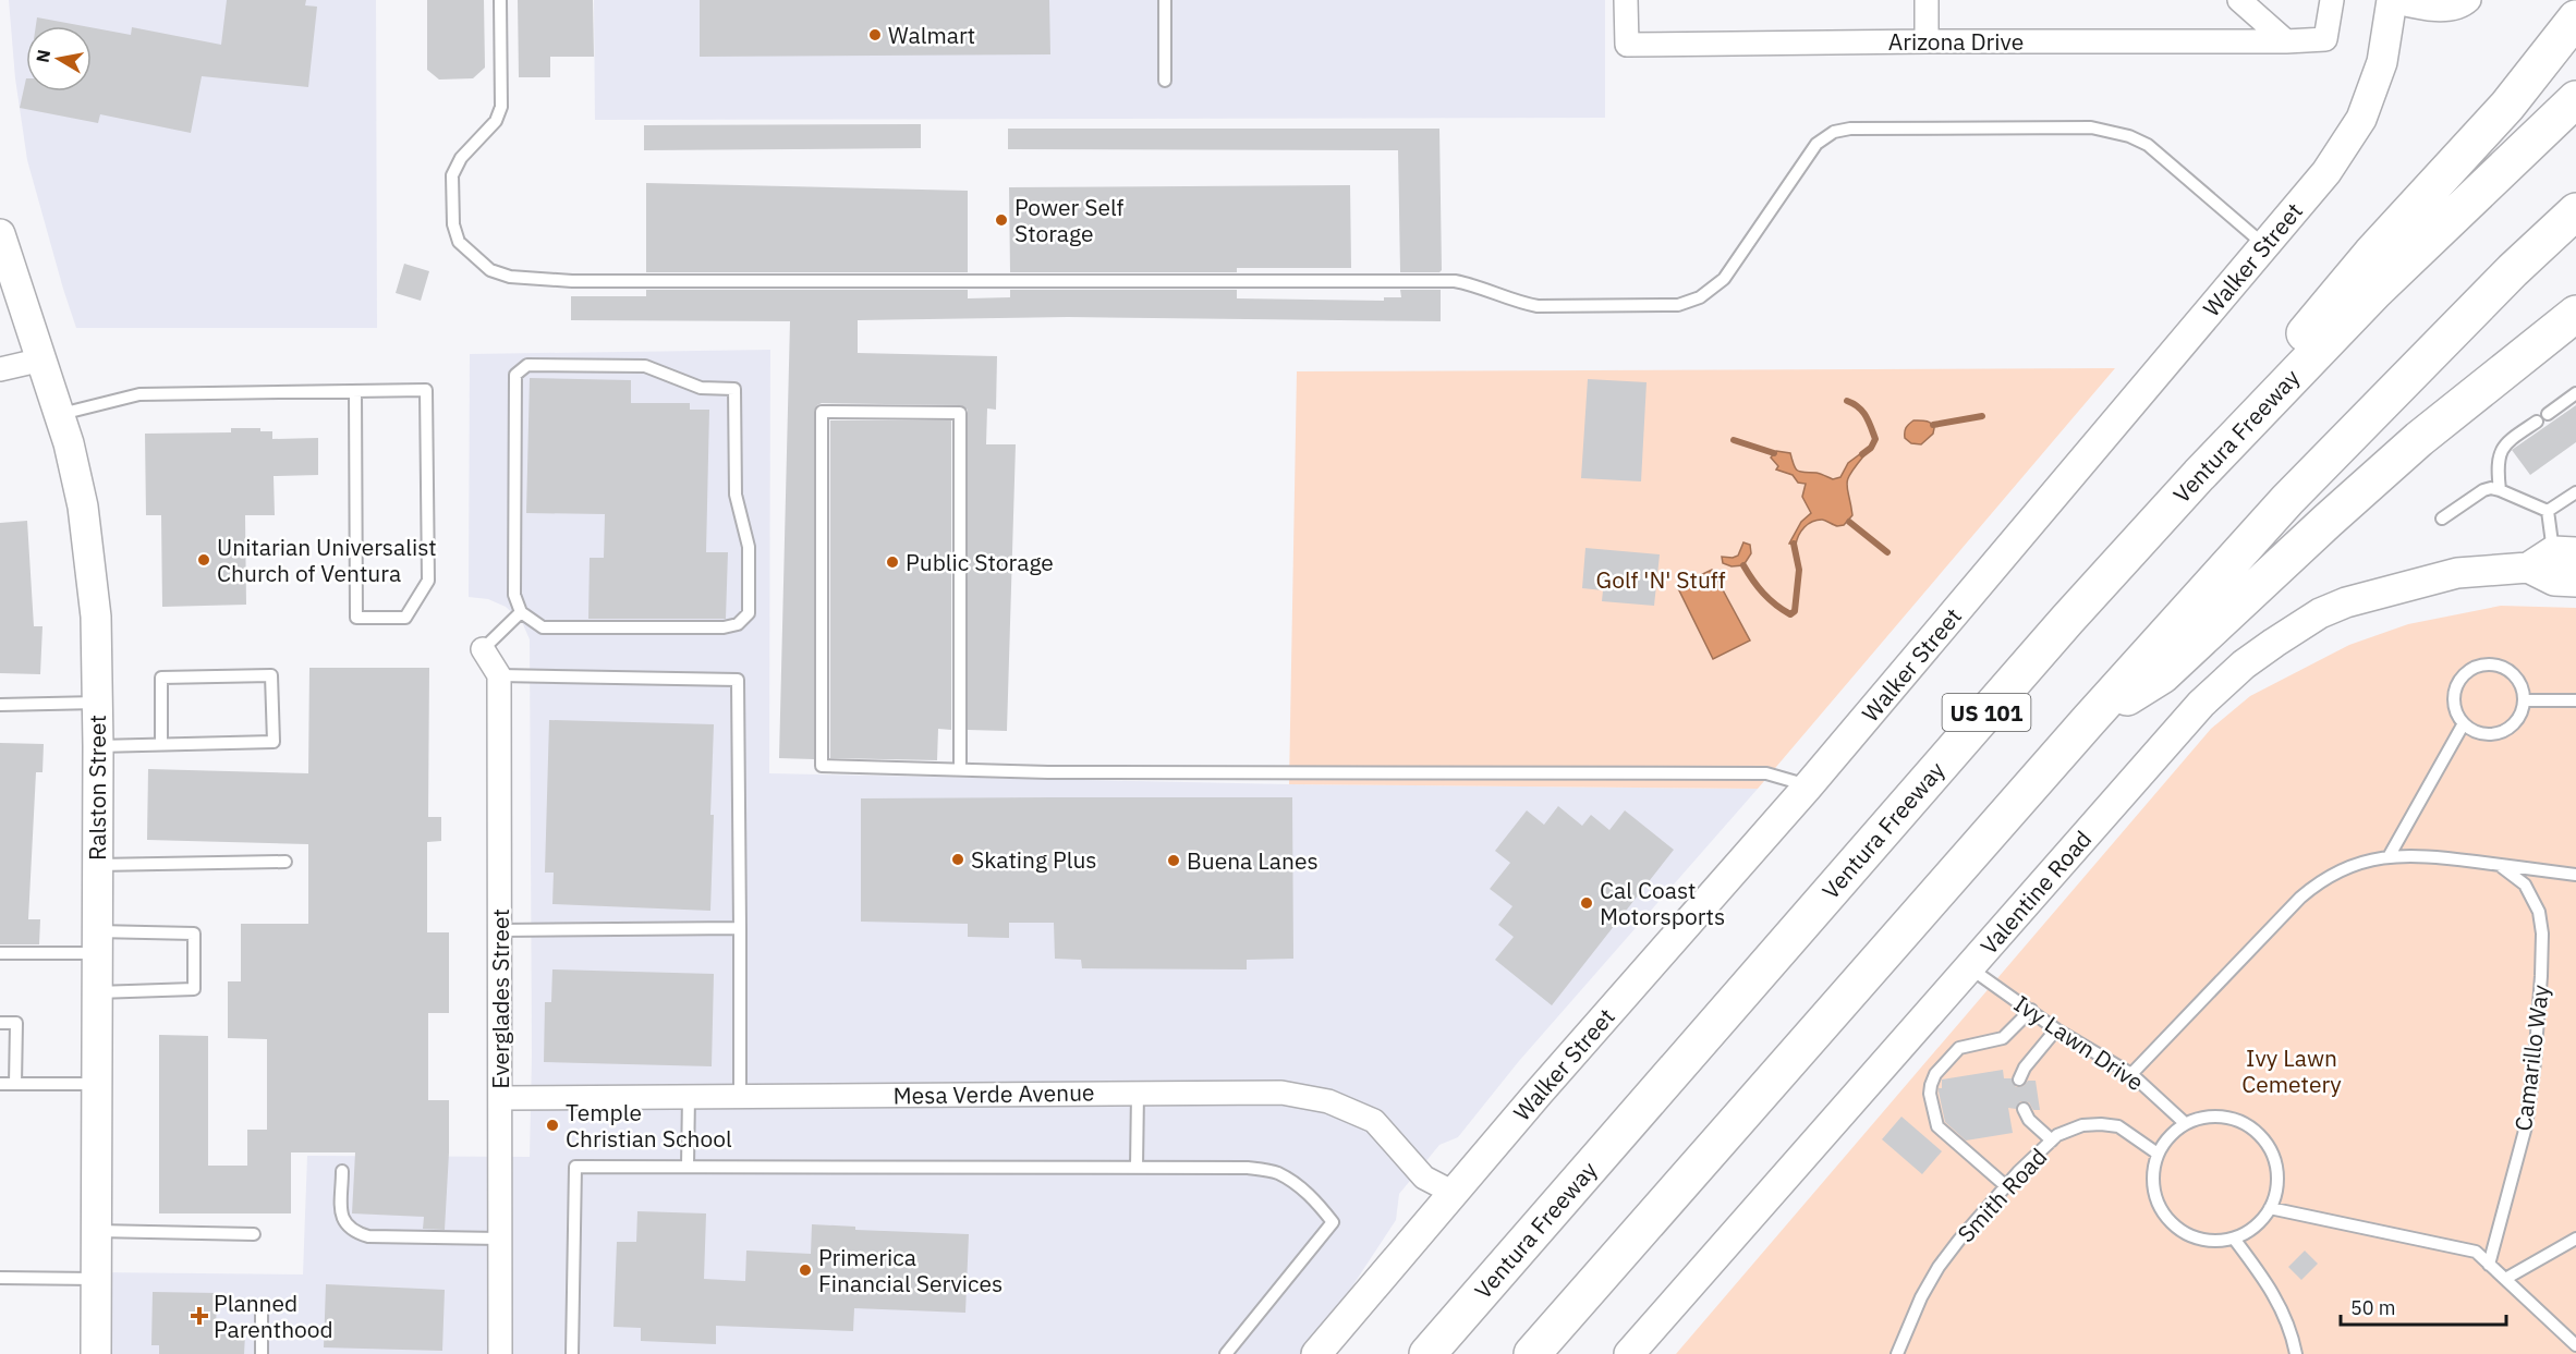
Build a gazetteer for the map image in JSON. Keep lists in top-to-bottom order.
{
  "streets": {
    "highway": ["Ventura Freeway", "US 101"],
    "street": [
      "Arizona Drive",
      "Walker Street",
      "Ralston Street",
      "Valentine Road",
      "Everglades Street",
      "Mesa Verde Avenue"
    ],
    "lane": ["Ivy Lawn Drive", "Camarillo Way", "Smith Road"]
  },
  "crossings": [
    ["Walker Street", "Mesa Verde Avenue"],
    ["Valentine Road", "Ivy Lawn Drive"],
    ["Everglades Street", "Mesa Verde Avenue"],
    ["Ivy Lawn Drive", "Smith Road"]
  ],
  "parks": ["Golf 'N' Stuff", "Ivy Lawn Cemetery"],
  "places": {
    "other": [
      "Walmart",
      "Power Self Storage",
      "Unitarian Universalist Church of Ventura",
      "Public Storage",
      "Skating Plus",
      "Buena Lanes",
      "Cal Coast Motorsports",
      "Temple Christian School",
      "Primerica Financial Services"
    ],
    "health": ["Planned Parenthood"]
  },
  "scale_bar": "50 m",
  "north": "left"
}
